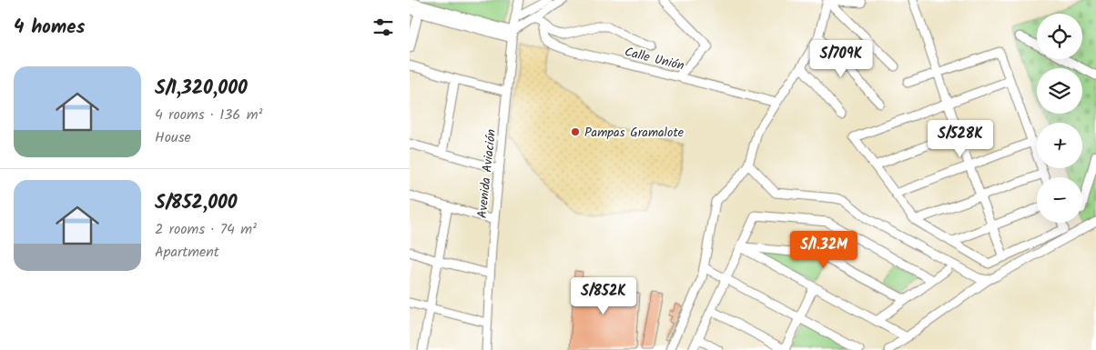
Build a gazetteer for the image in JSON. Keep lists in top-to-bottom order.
{
  "streets": {
    "street": ["Calle Unión", "Avenida Aviación"]
  },
  "places": ["Pampas Gramalote"],
  "page": {
    "heading": "4 homes",
    "map_buttons": ["+", "−"],
    "price": [
      "S/709K",
      "S/528K",
      "S/1.32M",
      "S/852K"
    ],
    "list": [
      {
        "name": "S/1,320,000",
        "note": "4 rooms · 136 m² · House"
      },
      {
        "name": "S/852,000",
        "note": "2 rooms · 74 m² · Apartment"
      }
    ]
  }
}
